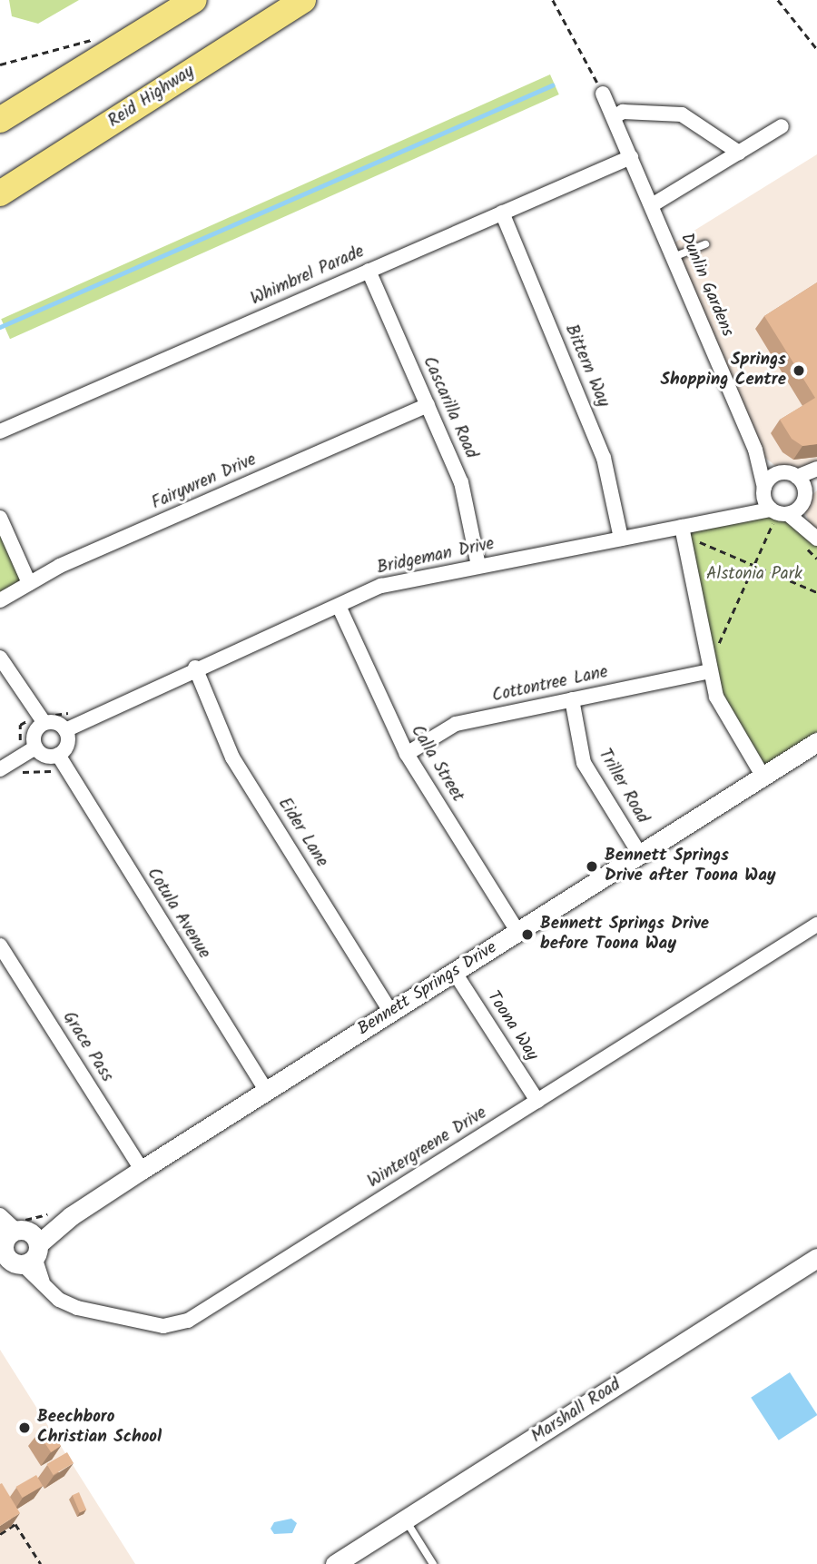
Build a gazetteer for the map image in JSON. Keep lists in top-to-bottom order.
{
  "streets": {
    "highway": ["Reid Highway"],
    "street": [
      "Whimbrel Parade",
      "Dunlin Gardens",
      "Bittern Way",
      "Cascarilla Road",
      "Fairywren Drive",
      "Bridgeman Drive",
      "Cottontree Lane",
      "Calla Street",
      "Triller Road",
      "Eider Lane",
      "Cotula Avenue",
      "Bennett Springs Drive",
      "Toona Way",
      "Grace Pass",
      "Wintergreene Drive",
      "Marshall Road"
    ]
  },
  "crossings": [
    ["Whimbrel Parade", "Dunlin Gardens"],
    ["Whimbrel Parade", "Bittern Way"],
    ["Whimbrel Parade", "Cascarilla Road"],
    ["Dunlin Gardens", "Bridgeman Drive"],
    ["Bittern Way", "Bridgeman Drive"],
    ["Cascarilla Road", "Fairywren Drive"],
    ["Cascarilla Road", "Bridgeman Drive"],
    ["Bridgeman Drive", "Calla Street"],
    ["Bridgeman Drive", "Eider Lane"],
    ["Bridgeman Drive", "Cotula Avenue"],
    ["Cottontree Lane", "Calla Street"],
    ["Cottontree Lane", "Triller Road"],
    ["Calla Street", "Bennett Springs Drive"],
    ["Triller Road", "Bennett Springs Drive"],
    ["Eider Lane", "Bennett Springs Drive"],
    ["Cotula Avenue", "Bennett Springs Drive"],
    ["Bennett Springs Drive", "Toona Way"],
    ["Bennett Springs Drive", "Grace Pass"],
    ["Bennett Springs Drive", "Wintergreene Drive"],
    ["Toona Way", "Wintergreene Drive"]
  ],
  "parks": ["Alstonia Park"],
  "places": [
    "Springs Shopping Centre",
    "Bennett Springs Drive after Toona Way",
    "Bennett Springs Drive before Toona Way",
    "Beechboro Christian School"
  ]
}
